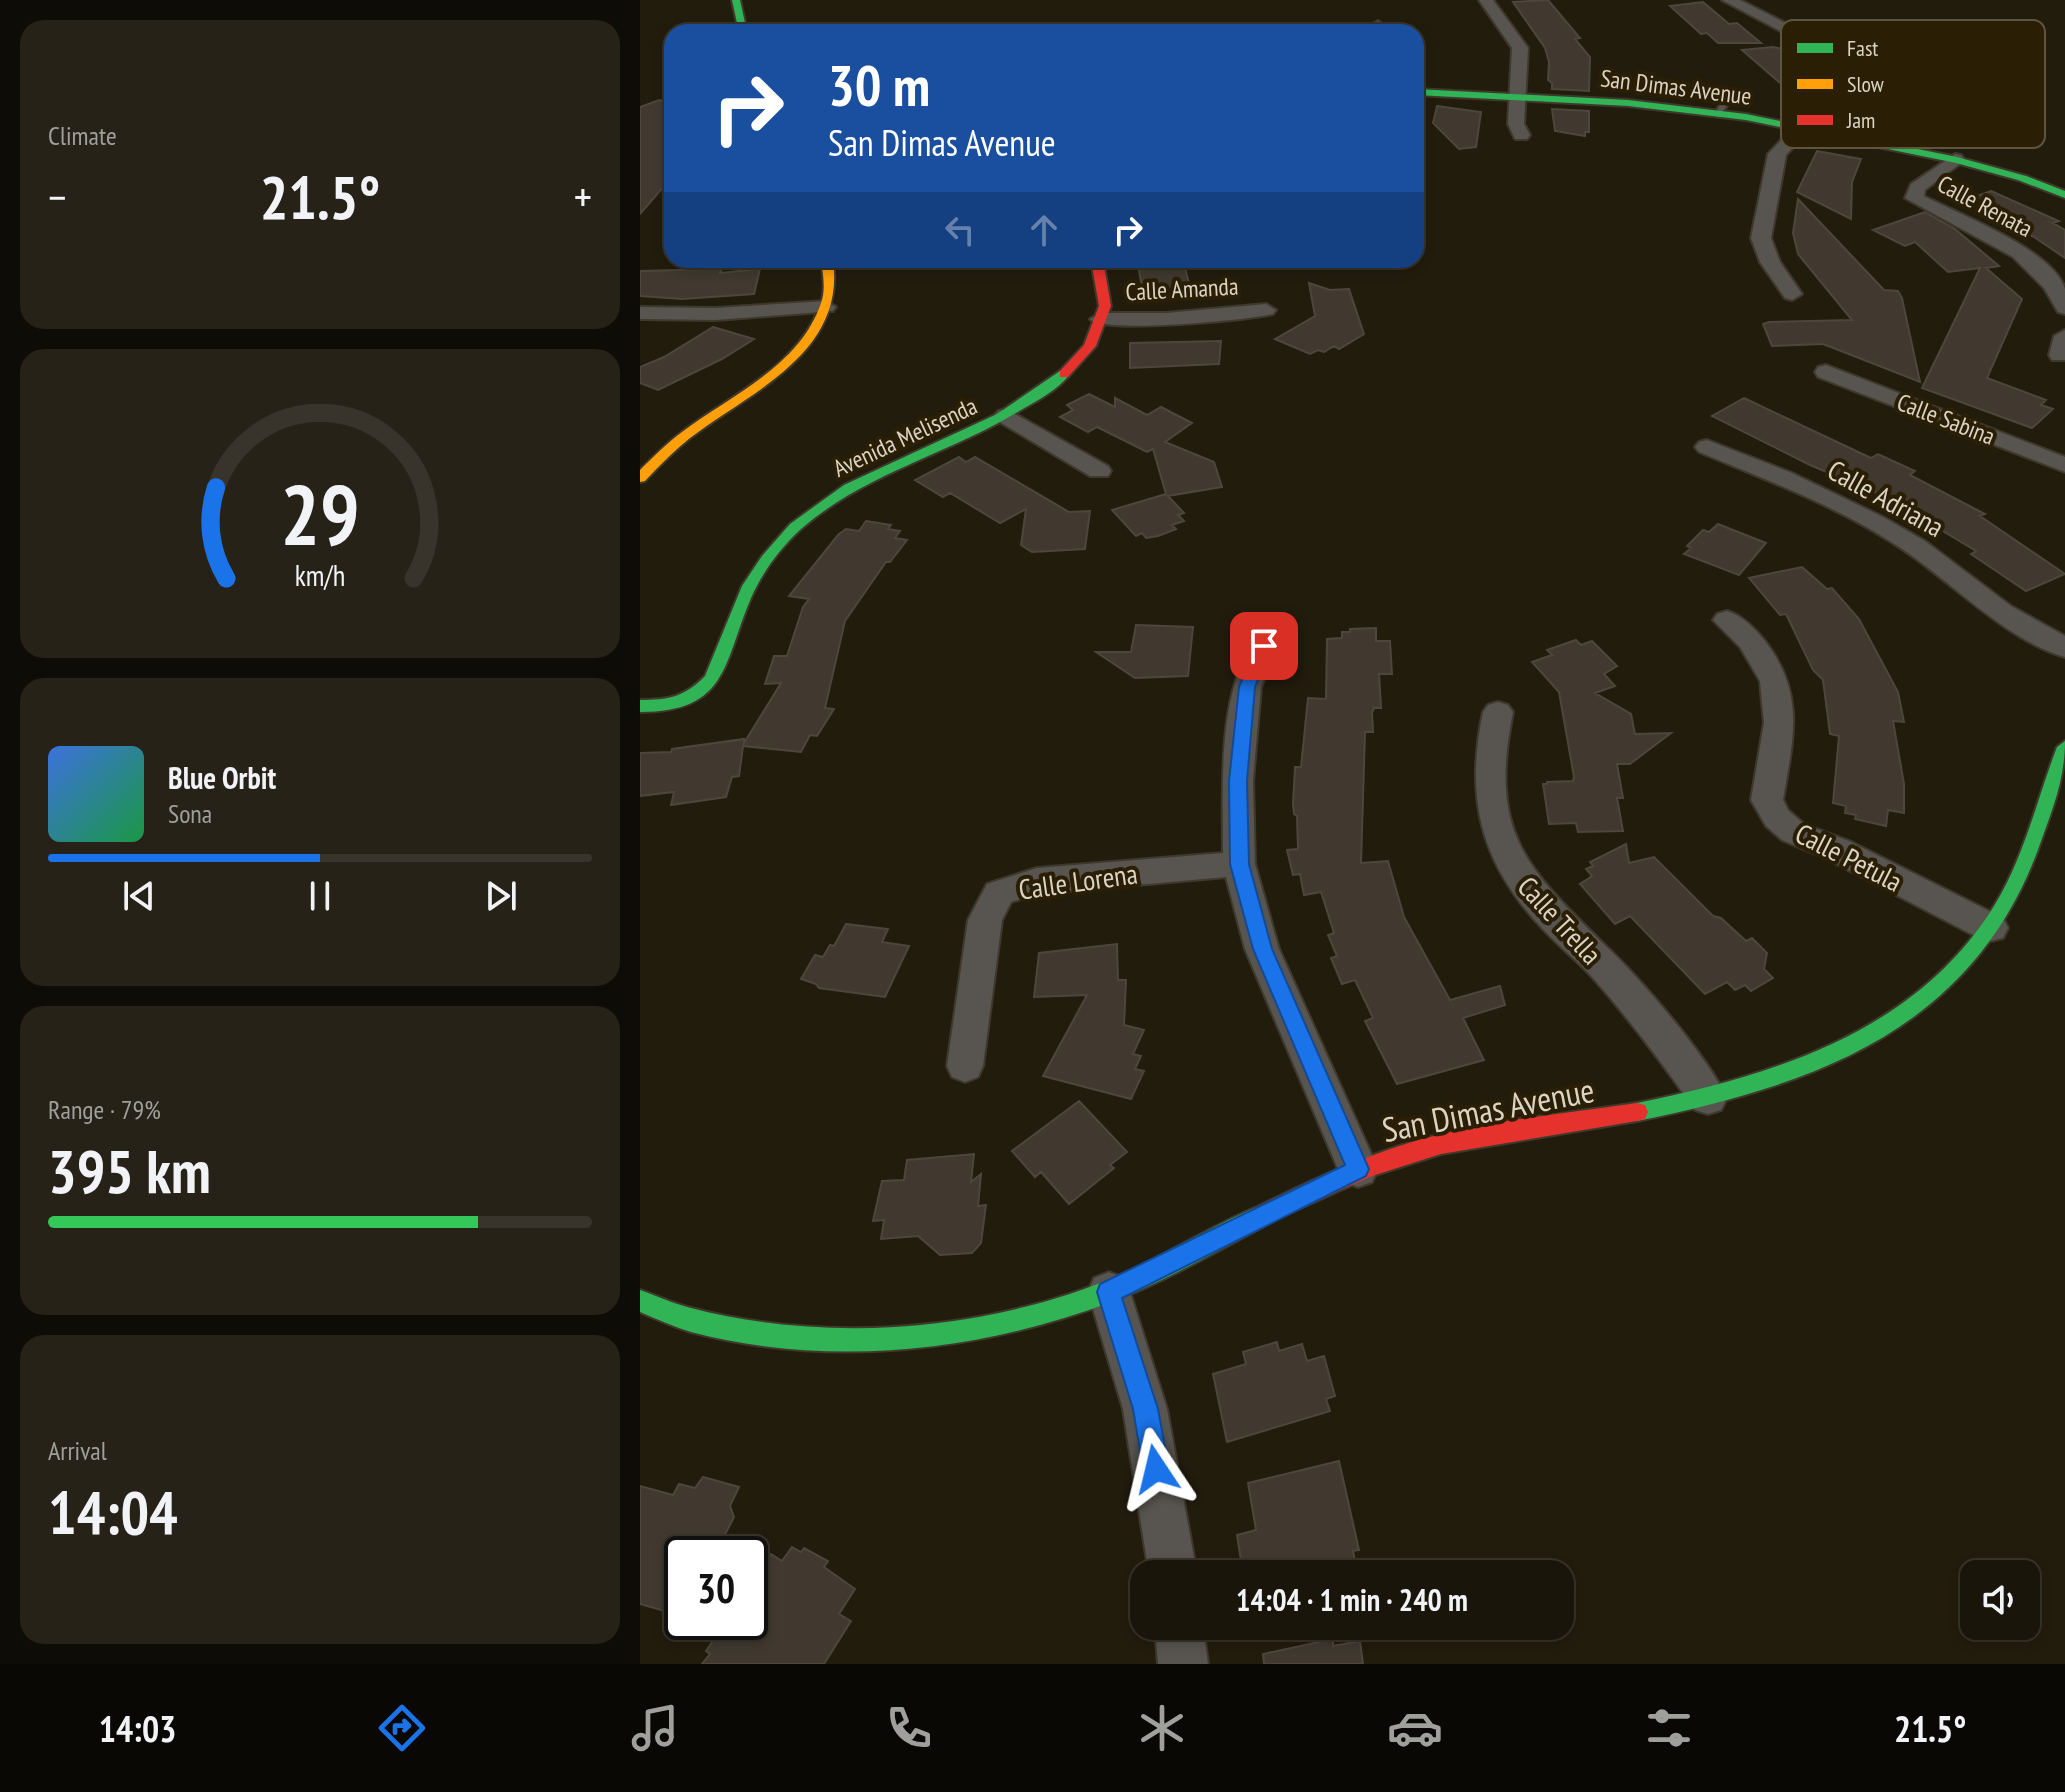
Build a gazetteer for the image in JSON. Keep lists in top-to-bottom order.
{
  "streets": {
    "street": [
      "San Dimas Avenue",
      "Calle Renata",
      "Calle Amanda",
      "Calle Sabina",
      "Avenida Melisenda",
      "Calle Adriana",
      "Calle Petula",
      "Calle Lorena",
      "Calle Trella"
    ]
  },
  "crossings": [
    ["San Dimas Avenue", "Calle Renata"],
    ["San Dimas Avenue", "Calle Petula"],
    ["San Dimas Avenue", "Calle Trella"],
    ["Calle Amanda", "Avenida Melisenda"]
  ],
  "legend": ["Fast", "Slow", "Jam"],
  "page": {
    "tile": [
      "Climate",
      ["Range · 79%", "395 km"],
      ["Arrival", "14:04"]
    ],
    "turn": ["30 m", "San Dimas Avenue"],
    "heat": ["−", "21.5°", "+"],
    "song": ["Blue Orbit", "Sona"],
    "limit": "30",
    "trip": "14:04 · 1 min · 240 m",
    "tabs": ["14:03", "21.5°"],
    "gauge": ["29", "km/h"]
  }
}
